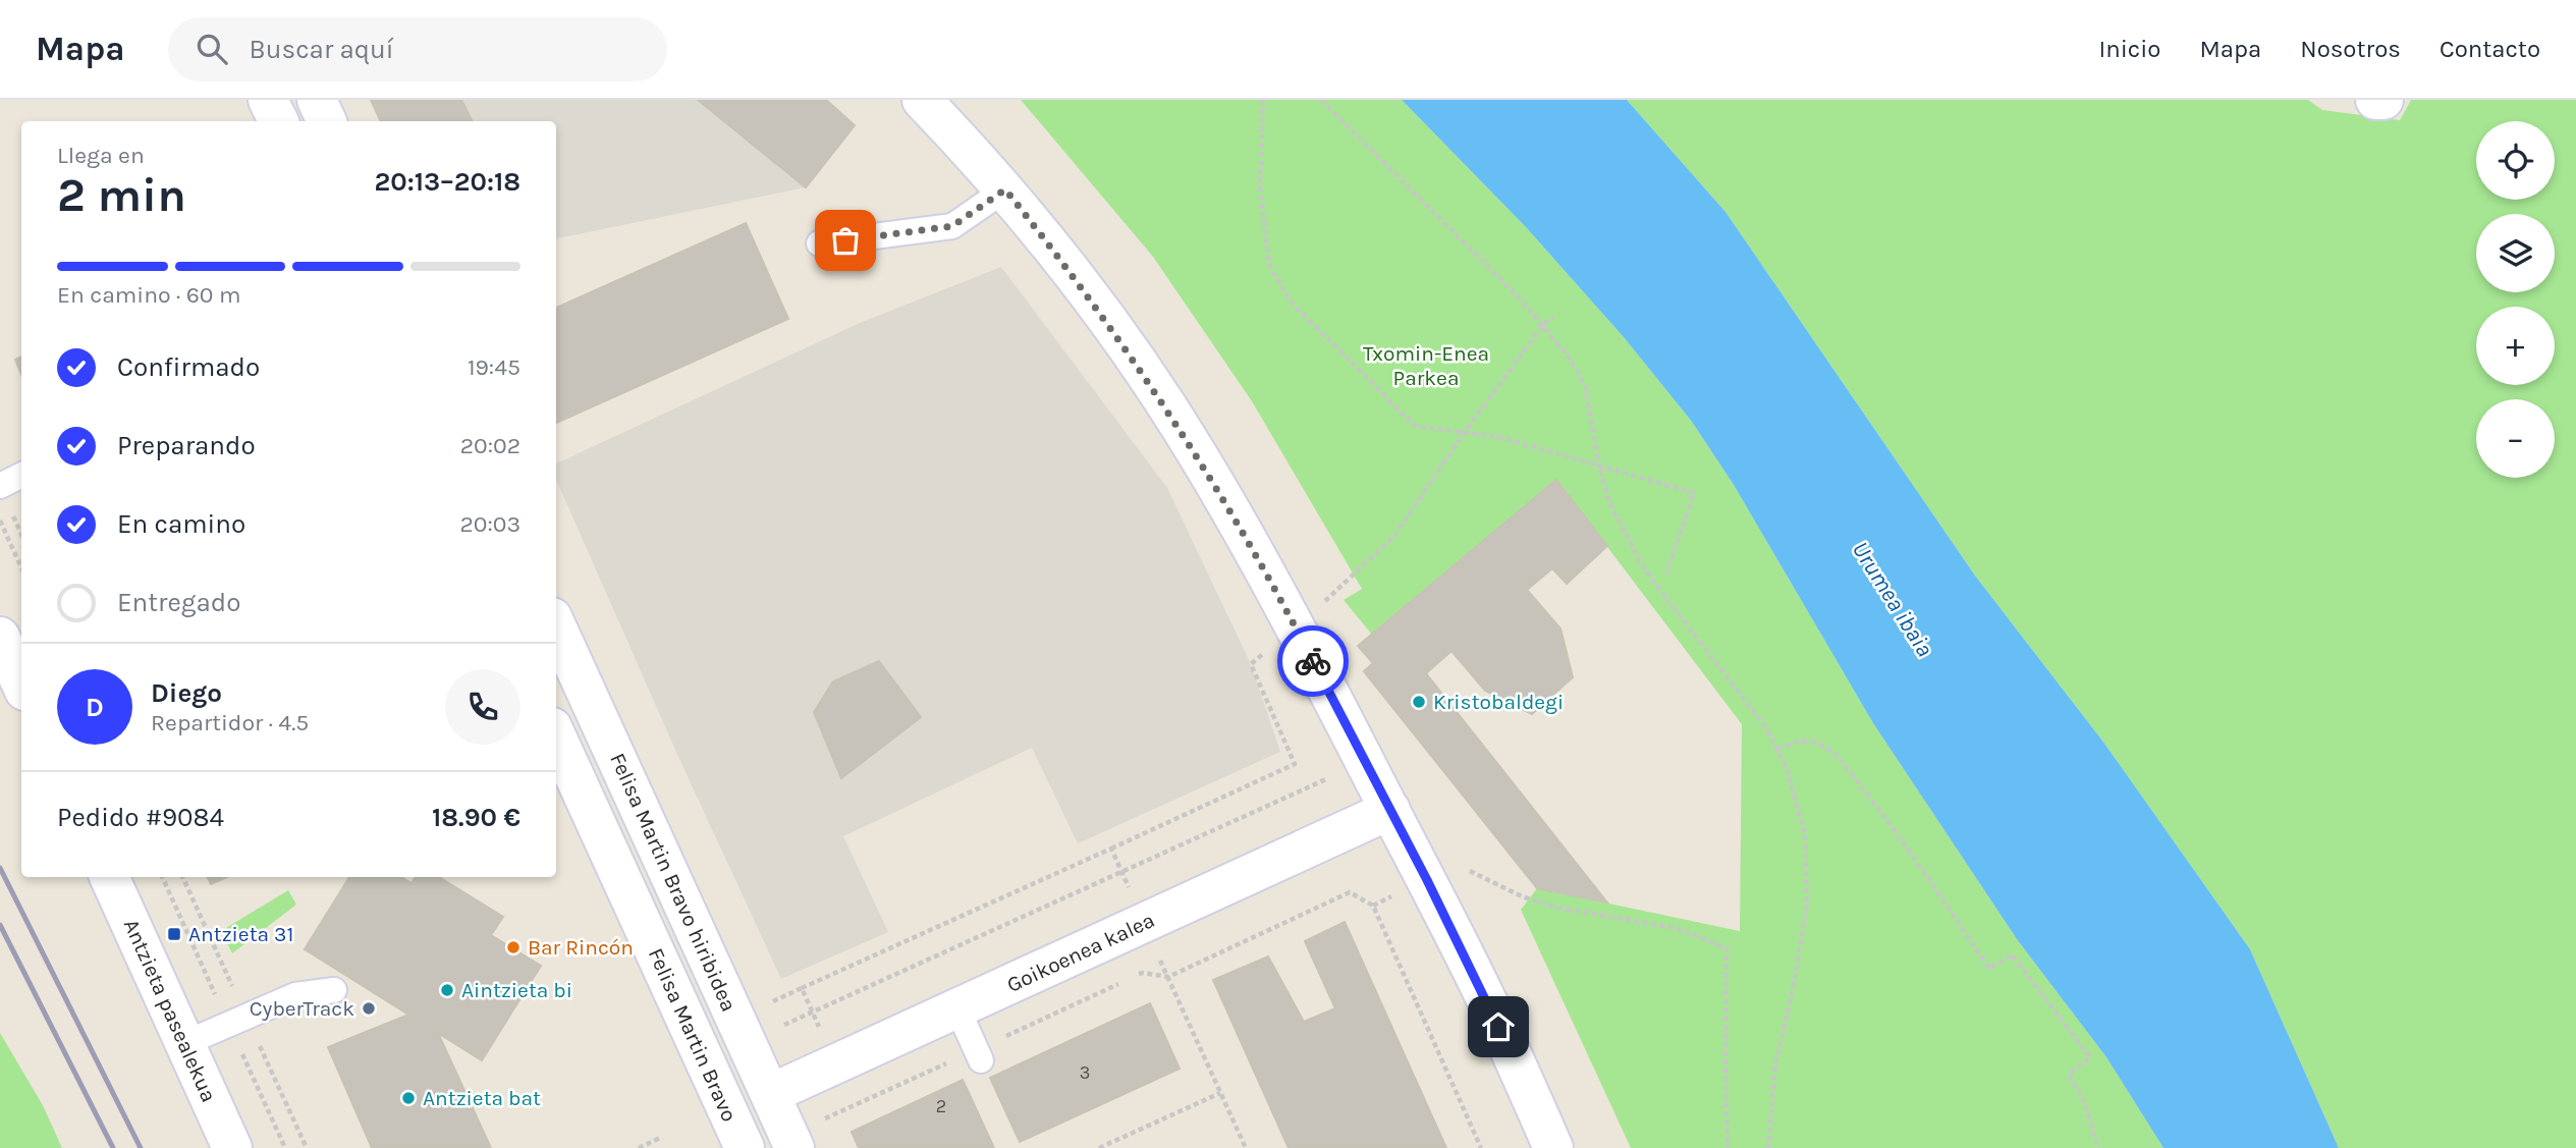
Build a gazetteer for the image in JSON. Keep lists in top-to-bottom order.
{
  "streets": {
    "street": [
      "Felisa Martin Bravo hiribidea",
      "Goikoenea kalea",
      "Antzieta pasealekua",
      "Felisa Martin Bravo"
    ]
  },
  "crossings": [
    ["Felisa Martin Bravo hiribidea", "Goikoenea kalea"]
  ],
  "water": ["Urumea ibaia"],
  "parks": ["Txomin-Enea Parkea"],
  "places": {
    "other": [
      "Kristobaldegi",
      "Bar Rincón",
      "Aintzieta bi",
      "CyberTrack",
      "Antzieta bat"
    ],
    "transit": ["Antzieta 31"]
  },
  "house_numbers": ["3", "2"],
  "page": {
    "header": "Mapa",
    "search": "Buscar aquí",
    "nav": [
      "Inicio",
      "Mapa",
      "Nosotros",
      "Contacto"
    ],
    "map_buttons": ["+", "−"],
    "heading": ["2 min", "Llega en", "20:13–20:18"],
    "panel": [
      "Diego",
      "Repartidor · 4.5",
      "Pedido #9084",
      "18.90 €"
    ],
    "bar": "En camino · 60 m",
    "list": [
      ["Confirmado", "19:45"],
      ["Preparando", "20:02"],
      ["En camino", "20:03"],
      "Entregado"
    ],
    "round": "D"
  }
}
